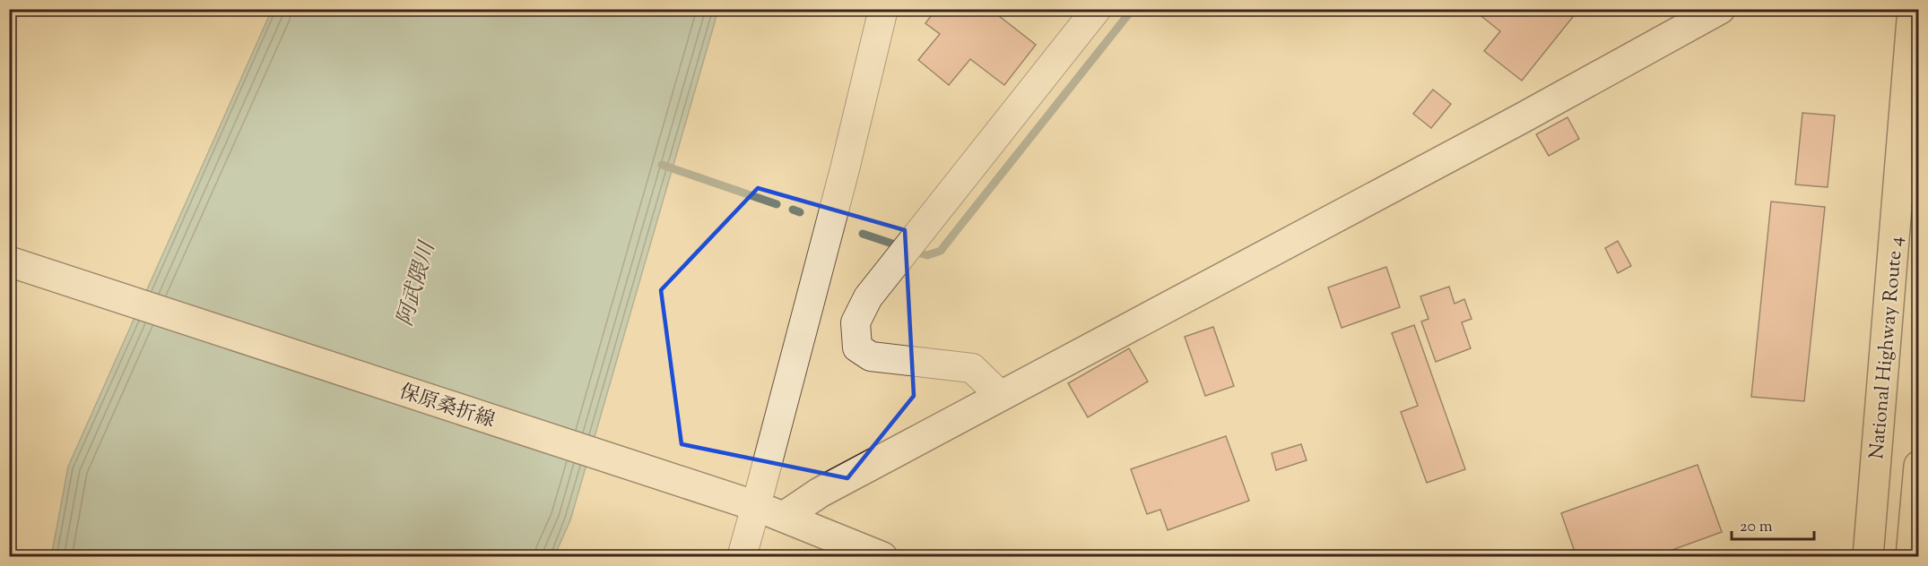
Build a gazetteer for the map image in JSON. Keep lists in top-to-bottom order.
{
  "streets": {
    "highway": ["National Highway Route 4"],
    "street": ["保原桑折線"]
  },
  "water": ["阿武隈川"],
  "scale_bar": "20 m"
}
